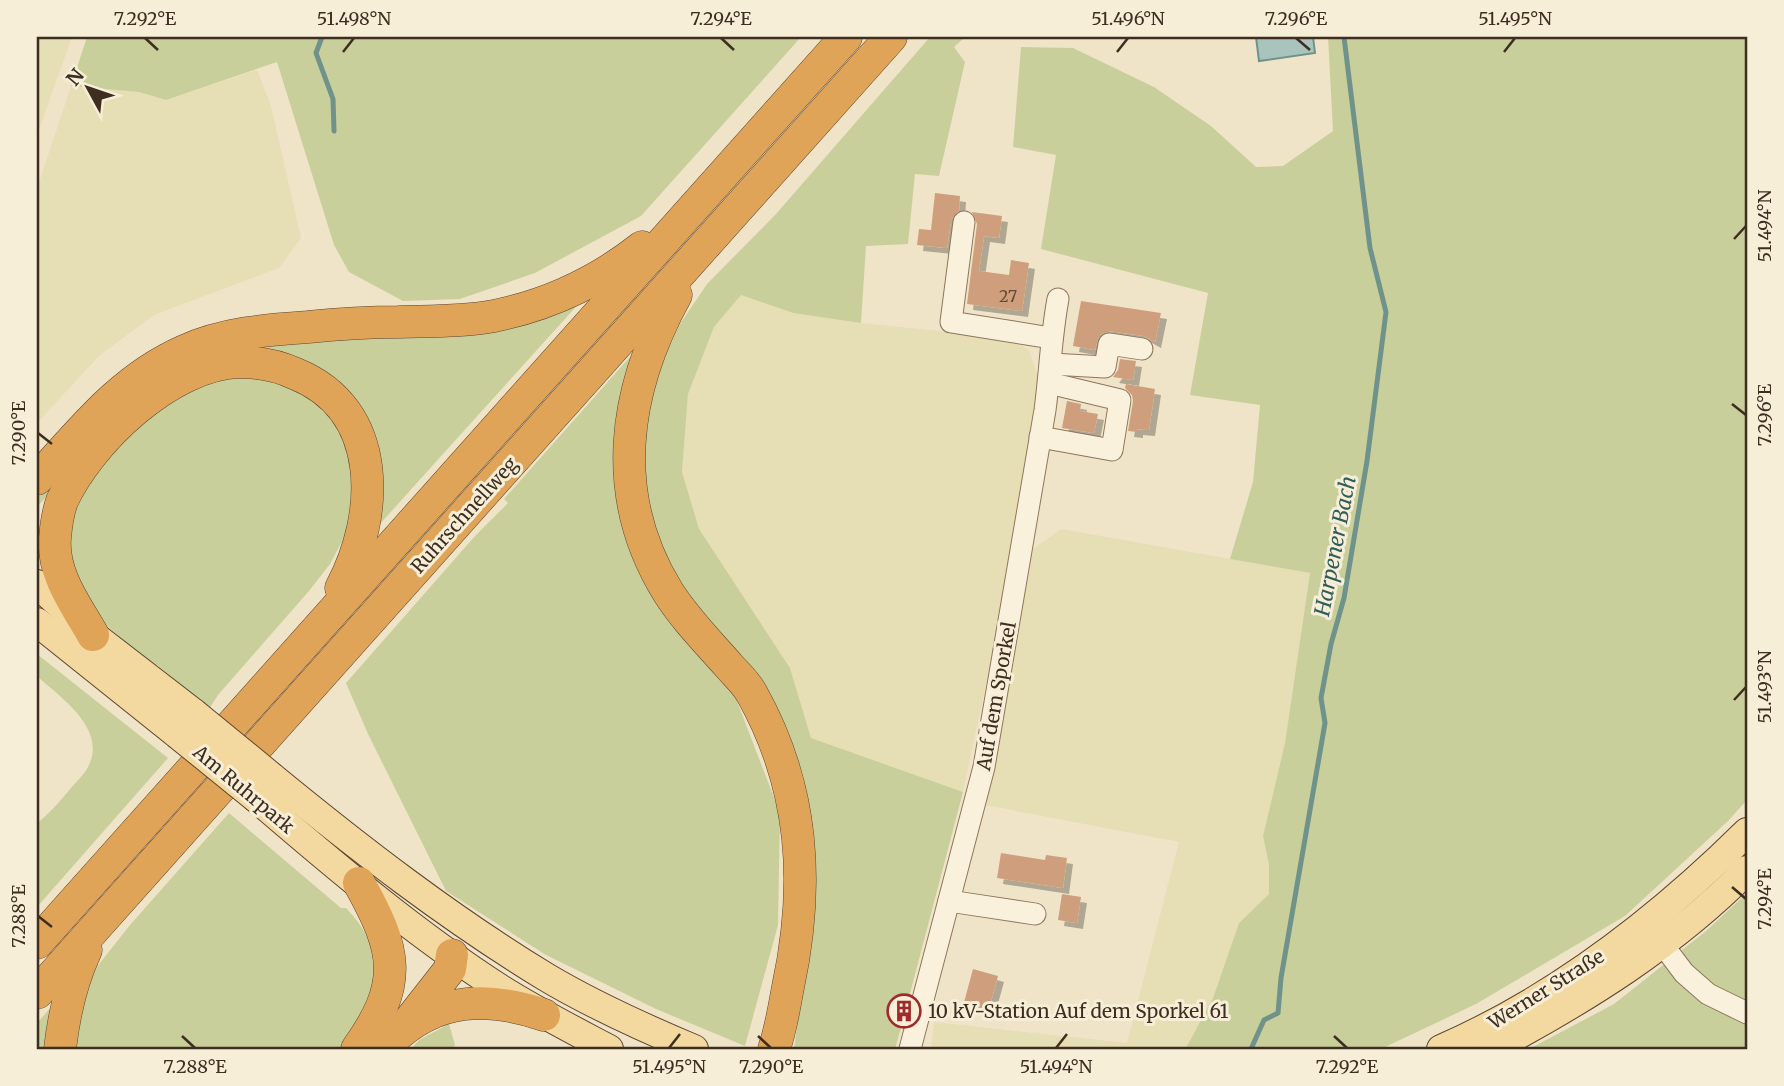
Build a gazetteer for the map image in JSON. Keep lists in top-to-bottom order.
{
  "streets": {
    "highway": ["Ruhrschnellweg"],
    "main road": ["Am Ruhrpark", "Werner Straße"],
    "street": ["Auf dem Sporkel"]
  },
  "water": ["Harpener Bach"],
  "places": {
    "building": ["10 kV-Station Auf dem Sporkel 61"]
  },
  "house_numbers": ["27"],
  "north": "top left",
  "coordinates": [
    "7.292°E",
    "51.498°N",
    "7.294°E",
    "51.496°N",
    "7.296°E",
    "51.495°N",
    "51.494°N",
    "7.290°E",
    "51.493°N",
    "7.288°E"
  ]
}
